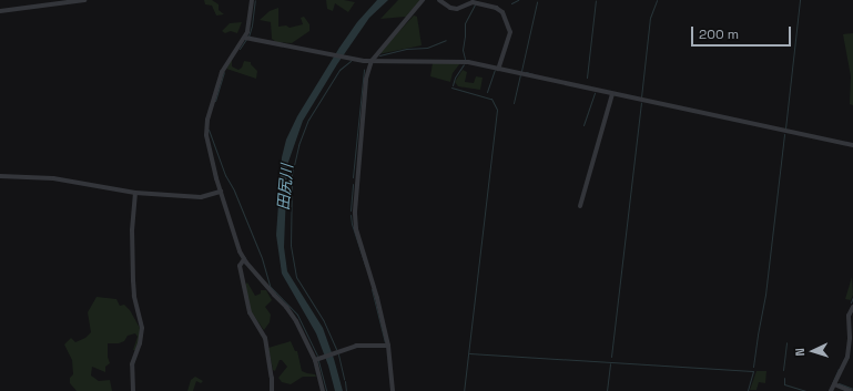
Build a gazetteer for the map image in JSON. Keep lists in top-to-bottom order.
{
  "water": ["田尻川"],
  "scale_bar": "200 m",
  "north": "left"
}
